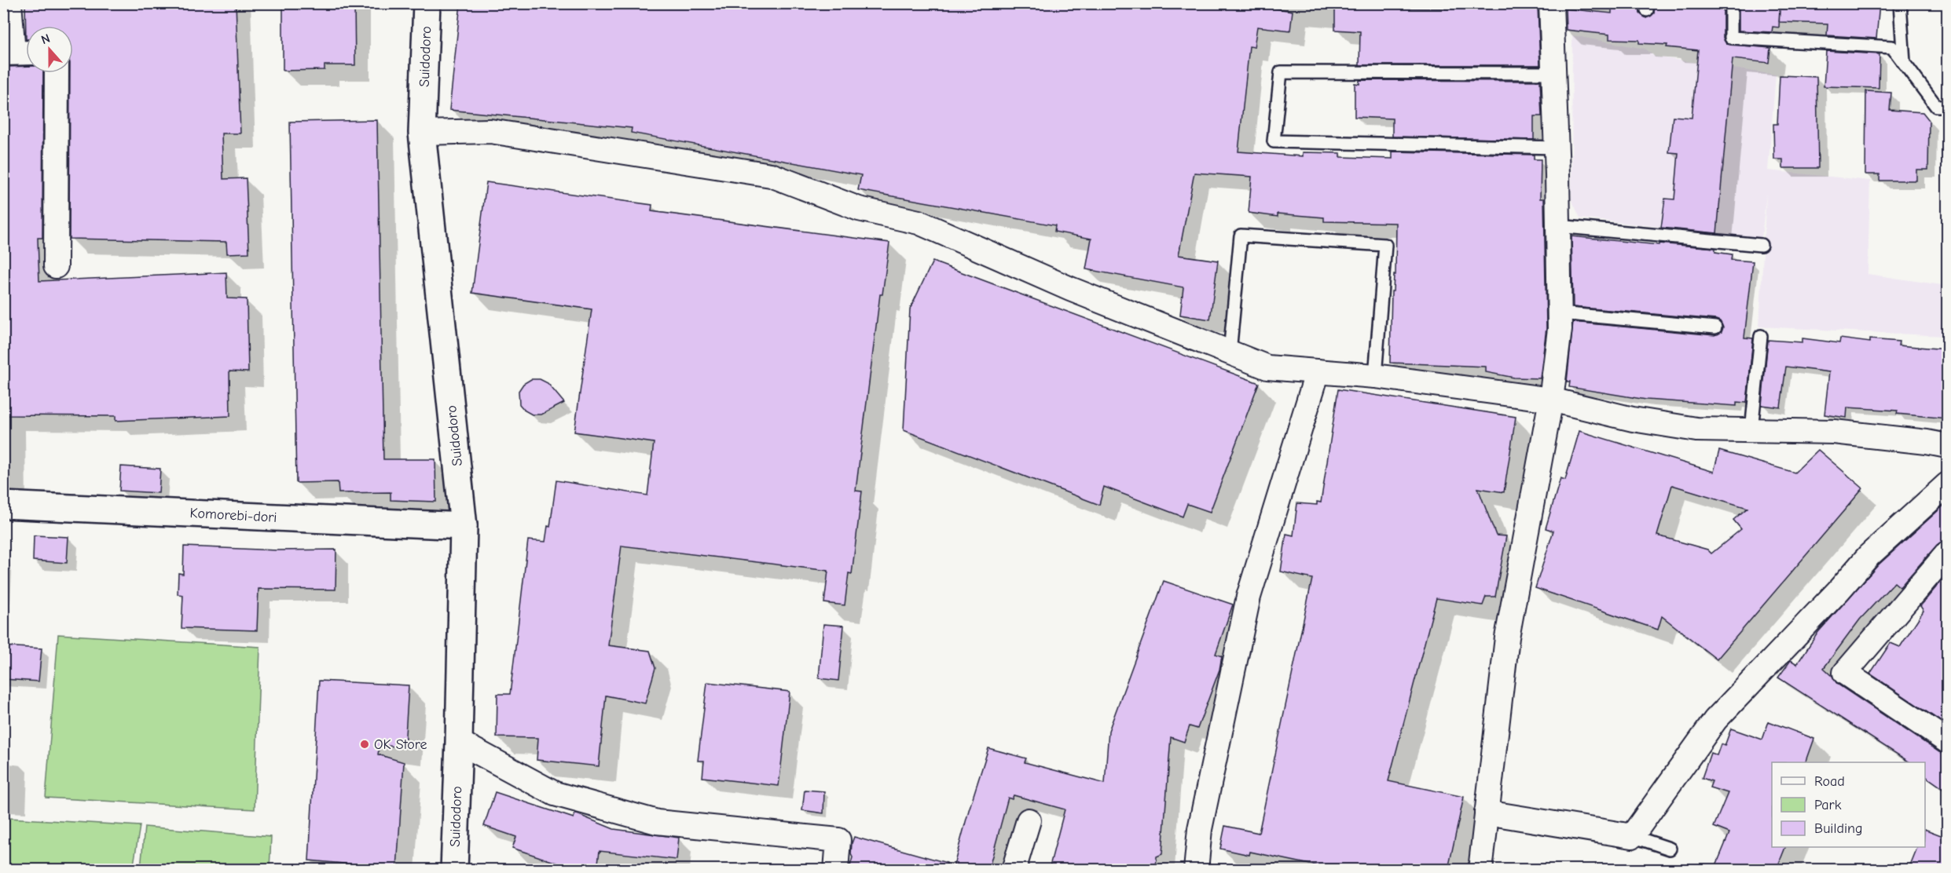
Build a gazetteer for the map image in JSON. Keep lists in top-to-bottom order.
{
  "streets": {
    "street": ["Suidodoro", "Komorebi-dori"]
  },
  "crossings": [
    ["Suidodoro", "Komorebi-dori"]
  ],
  "places": ["OK Store"],
  "legend": ["Road", "Park", "Building"],
  "north": "top"
}
